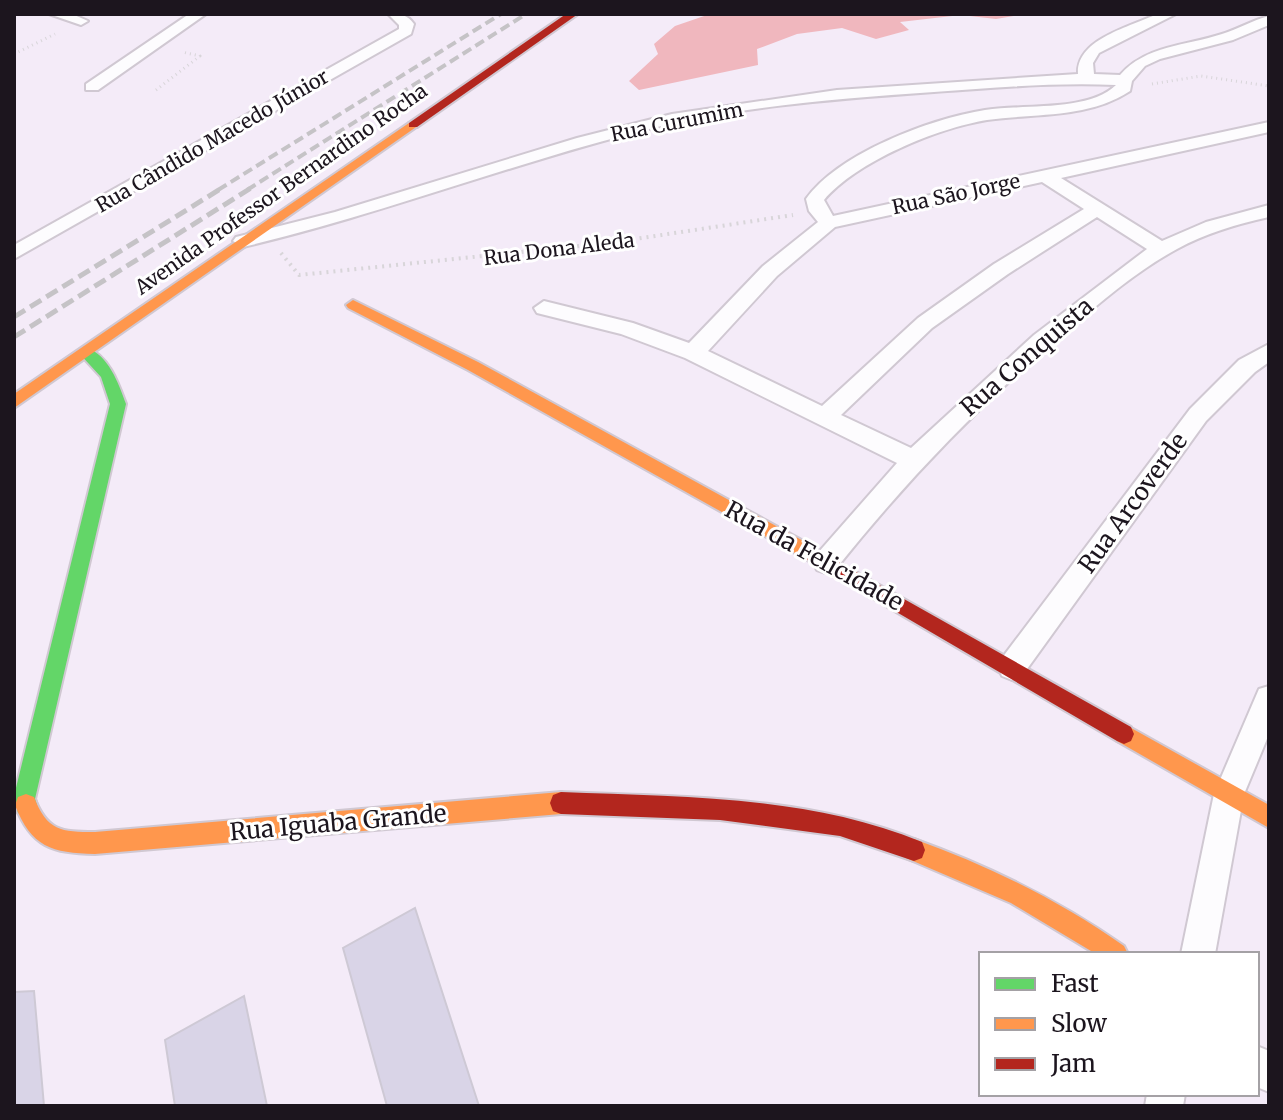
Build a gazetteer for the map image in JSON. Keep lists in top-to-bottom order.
{
  "streets": {
    "street": [
      "Rua Curumim",
      "Rua Cândido Macedo Júnior",
      "Avenida Professor Bernardino Rocha",
      "Rua São Jorge",
      "Rua Conquista",
      "Rua Arcoverde",
      "Rua da Felicidade",
      "Rua Iguaba Grande"
    ],
    "path": ["Rua Dona Aleda"]
  },
  "crossings": [
    ["Rua Curumim", "Avenida Professor Bernardino Rocha"],
    ["Avenida Professor Bernardino Rocha", "Rua Iguaba Grande"],
    ["Rua São Jorge", "Rua Dona Aleda"],
    ["Rua Conquista", "Rua da Felicidade"],
    ["Rua Arcoverde", "Rua da Felicidade"]
  ],
  "legend": ["Fast", "Slow", "Jam"]
}
